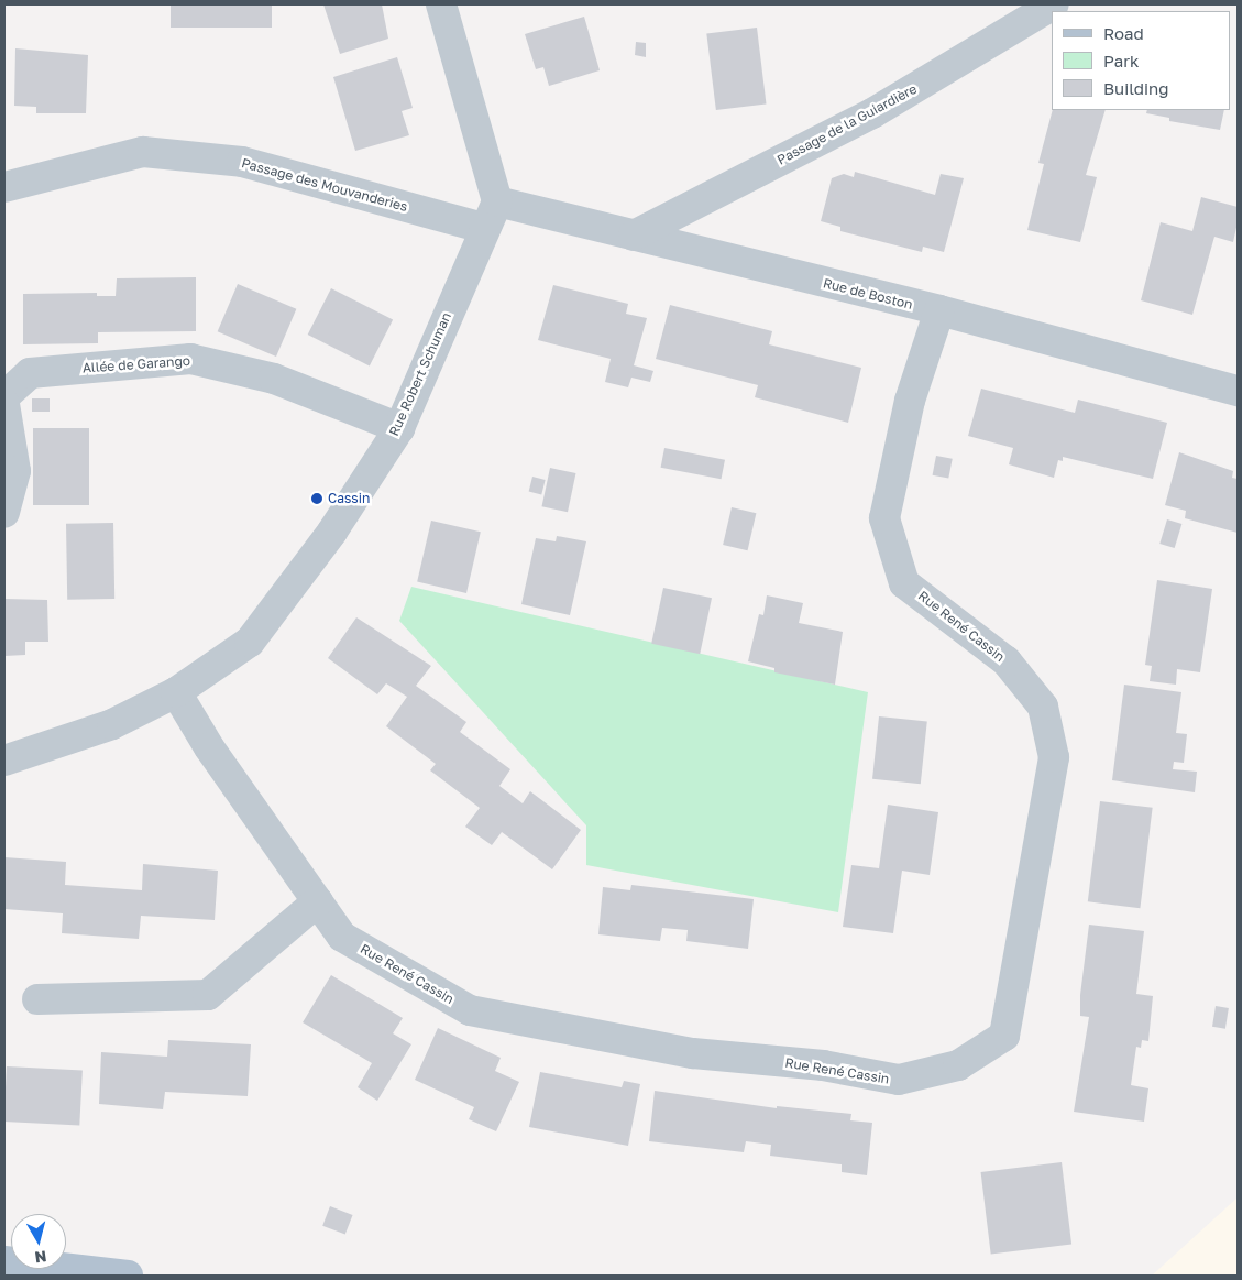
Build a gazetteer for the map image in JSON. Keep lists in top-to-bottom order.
{
  "streets": {
    "street": [
      "Passage de la Guiardière",
      "Passage des Mouvanderies",
      "Rue de Boston",
      "Allée de Garango",
      "Rue Robert Schuman",
      "Rue René Cassin"
    ]
  },
  "crossings": [
    ["Passage de la Guiardière", "Rue de Boston"],
    ["Passage des Mouvanderies", "Rue Robert Schuman"],
    ["Rue de Boston", "Rue Robert Schuman"],
    ["Rue de Boston", "Rue René Cassin"],
    ["Allée de Garango", "Rue Robert Schuman"],
    ["Rue Robert Schuman", "Rue René Cassin"]
  ],
  "places": ["Cassin"],
  "legend": ["Road", "Park", "Building"],
  "north": "bottom"
}
